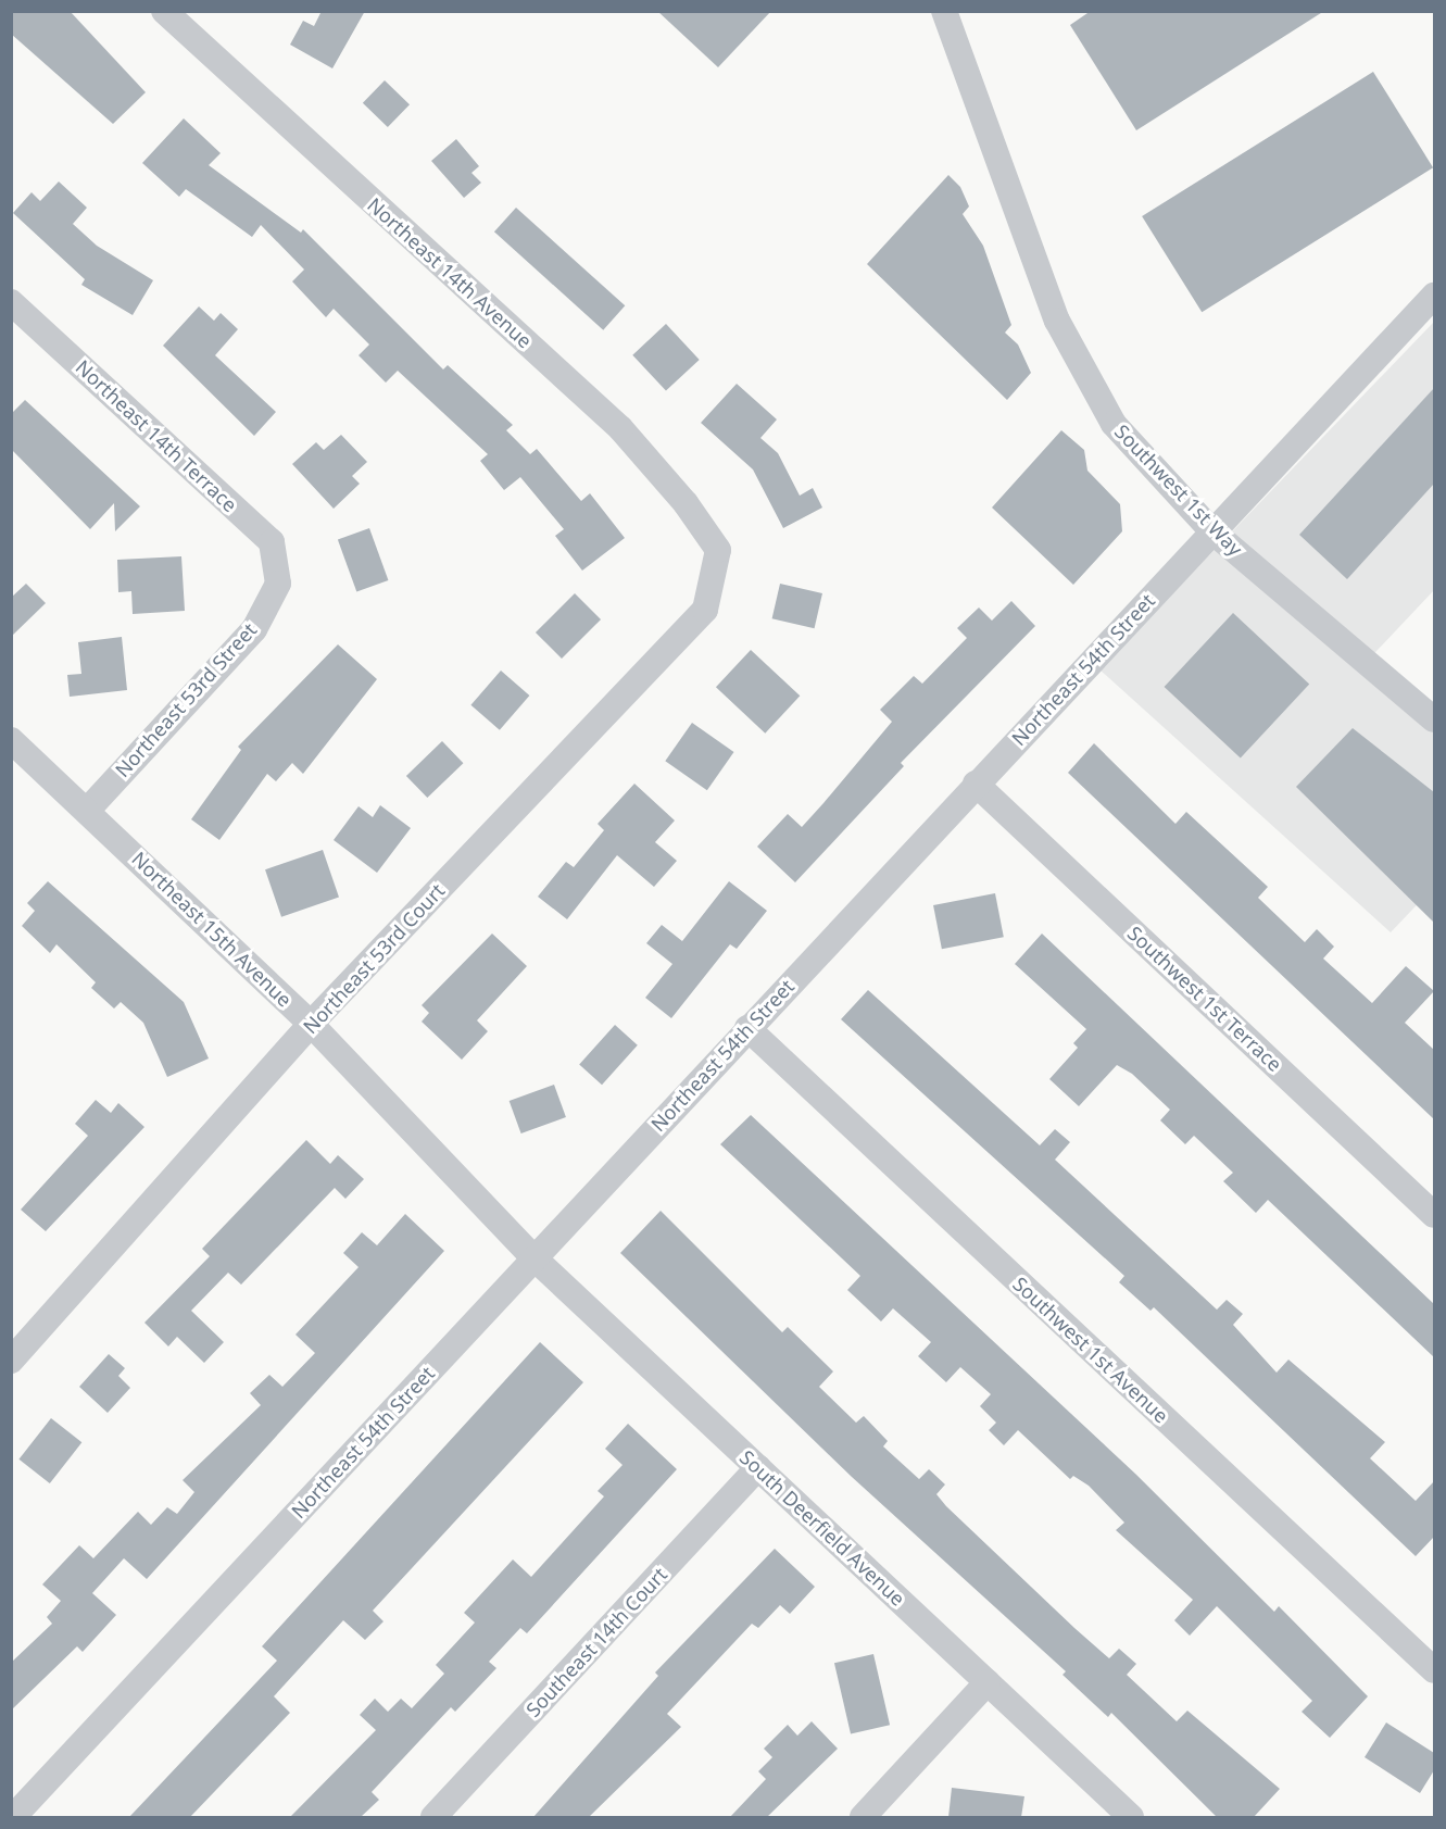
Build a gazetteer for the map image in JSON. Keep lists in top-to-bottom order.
{
  "streets": {
    "street": [
      "Northeast 14th Avenue",
      "Northeast 14th Terrace",
      "Southwest 1st Way",
      "Northeast 54th Street",
      "Northeast 53rd Street",
      "Northeast 15th Avenue",
      "Northeast 53rd Court",
      "Southwest 1st Terrace",
      "Southwest 1st Avenue",
      "South Deerfield Avenue",
      "Southeast 14th Court"
    ]
  },
  "crossings": [
    ["Northeast 14th Avenue", "Northeast 53rd Court"],
    ["Northeast 14th Terrace", "Northeast 53rd Street"],
    ["Southwest 1st Way", "Northeast 54th Street"],
    ["Northeast 54th Street", "Southwest 1st Terrace"],
    ["Northeast 54th Street", "Southwest 1st Avenue"],
    ["Northeast 54th Street", "South Deerfield Avenue"],
    ["Northeast 53rd Street", "Northeast 15th Avenue"],
    ["Northeast 15th Avenue", "Northeast 53rd Court"],
    ["Northeast 15th Avenue", "South Deerfield Avenue"],
    ["South Deerfield Avenue", "Southeast 14th Court"]
  ]
}
